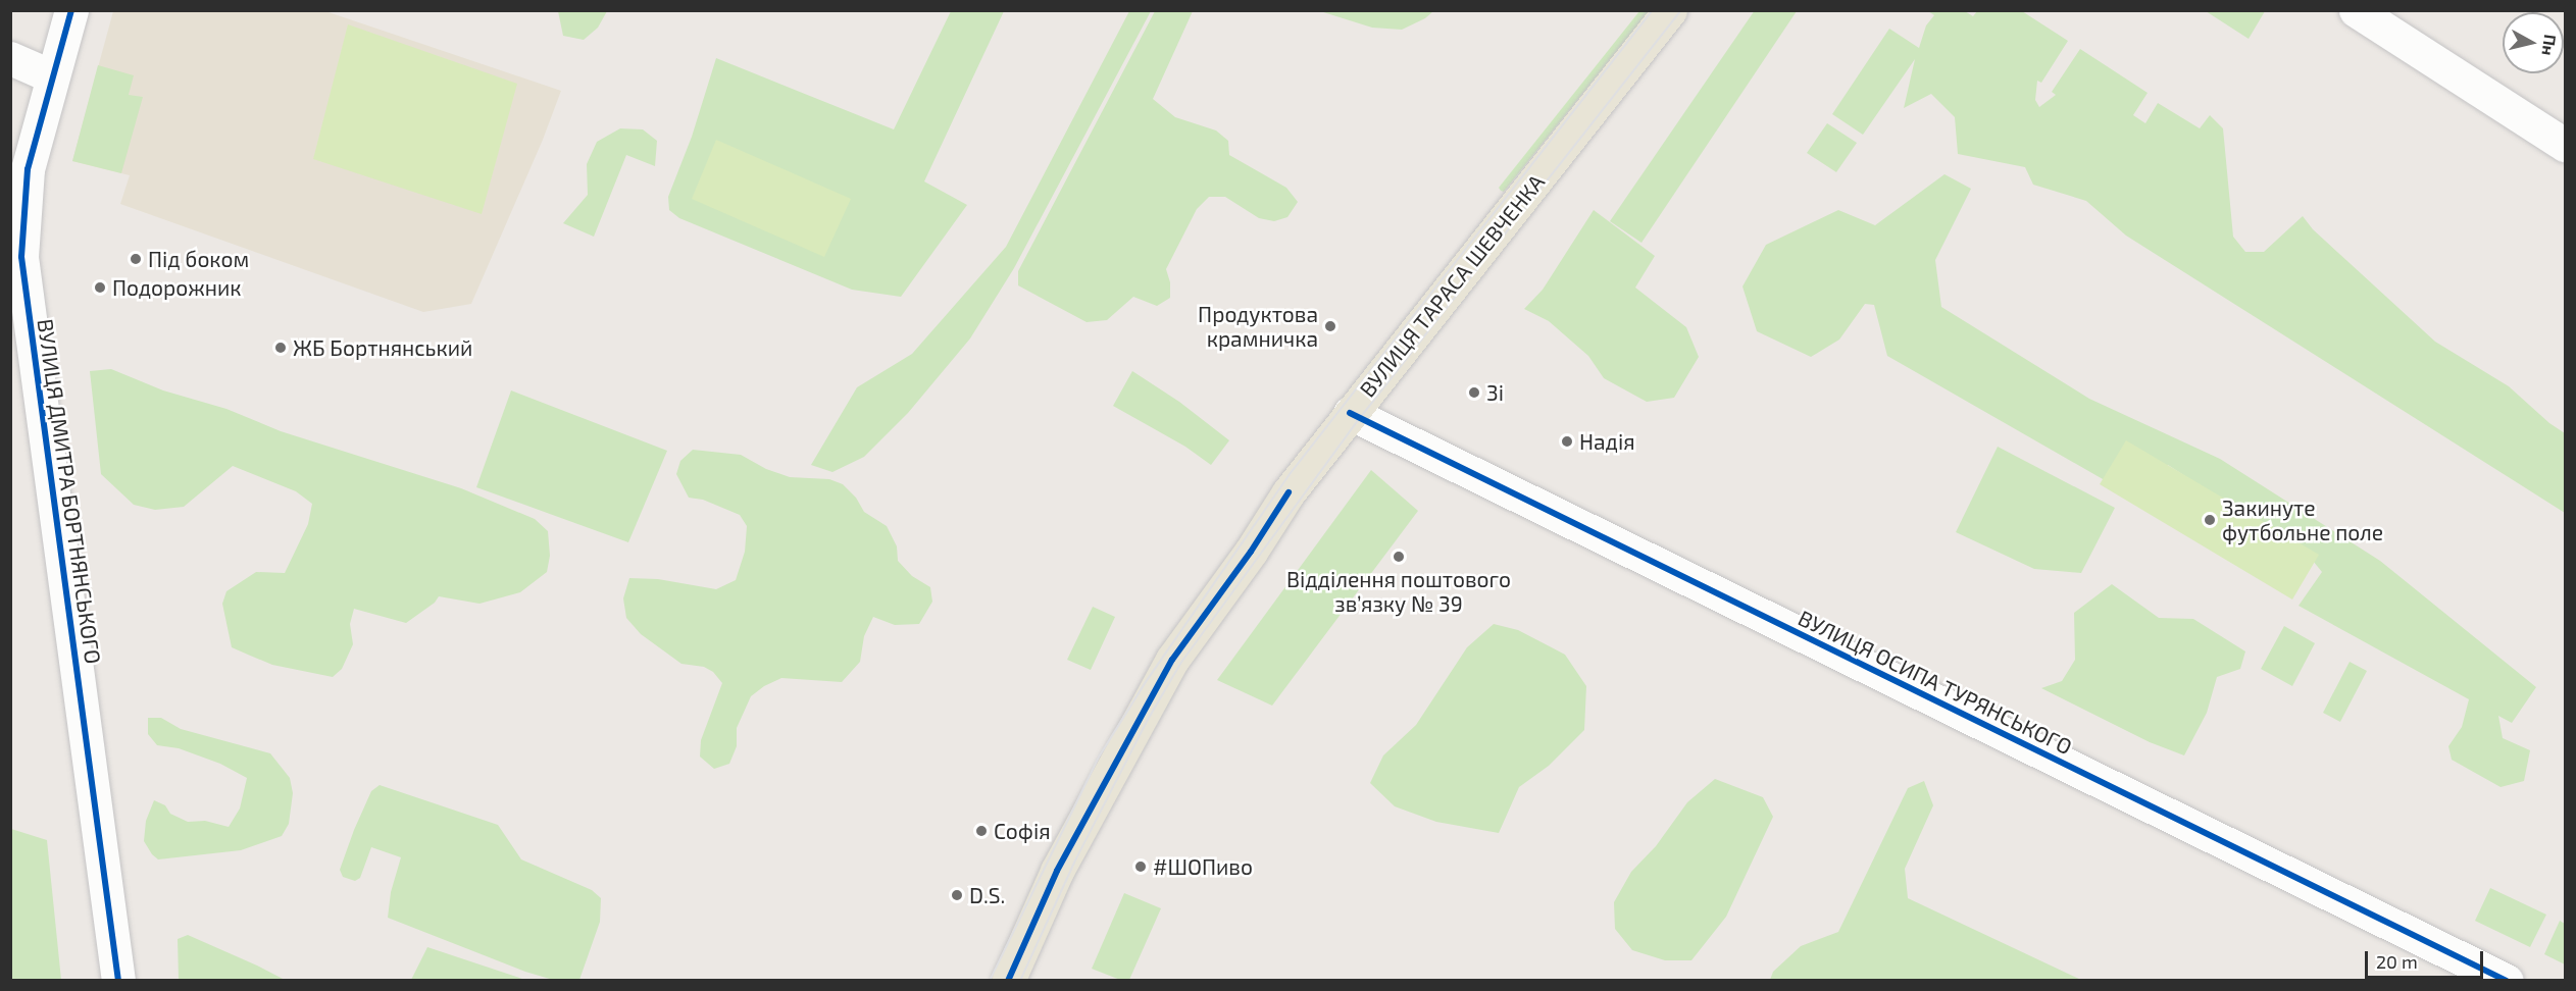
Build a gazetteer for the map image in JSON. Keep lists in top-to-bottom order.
{
  "streets": {
    "main road": ["ВУЛИЦЯ ТАРАСА ШЕВЧЕНКА"],
    "street": ["ВУЛИЦЯ ДМИТРА БОРТНЯНСЬКОГО", "ВУЛИЦЯ ОСИПА ТУРЯНСЬКОГО"]
  },
  "crossings": [
    ["ВУЛИЦЯ ТАРАСА ШЕВЧЕНКА", "ВУЛИЦЯ ОСИПА ТУРЯНСЬКОГО"]
  ],
  "places": [
    "Під боком",
    "Подорожник",
    "Продуктова крамничка",
    "ЖБ Бортнянський",
    "3і",
    "Надія",
    "Закинуте футбольне поле",
    "Відділення поштового зв’язку № 39",
    "Софія",
    "#ШОПиво",
    "D.S."
  ],
  "scale_bar": "20 m",
  "north": "right"
}
